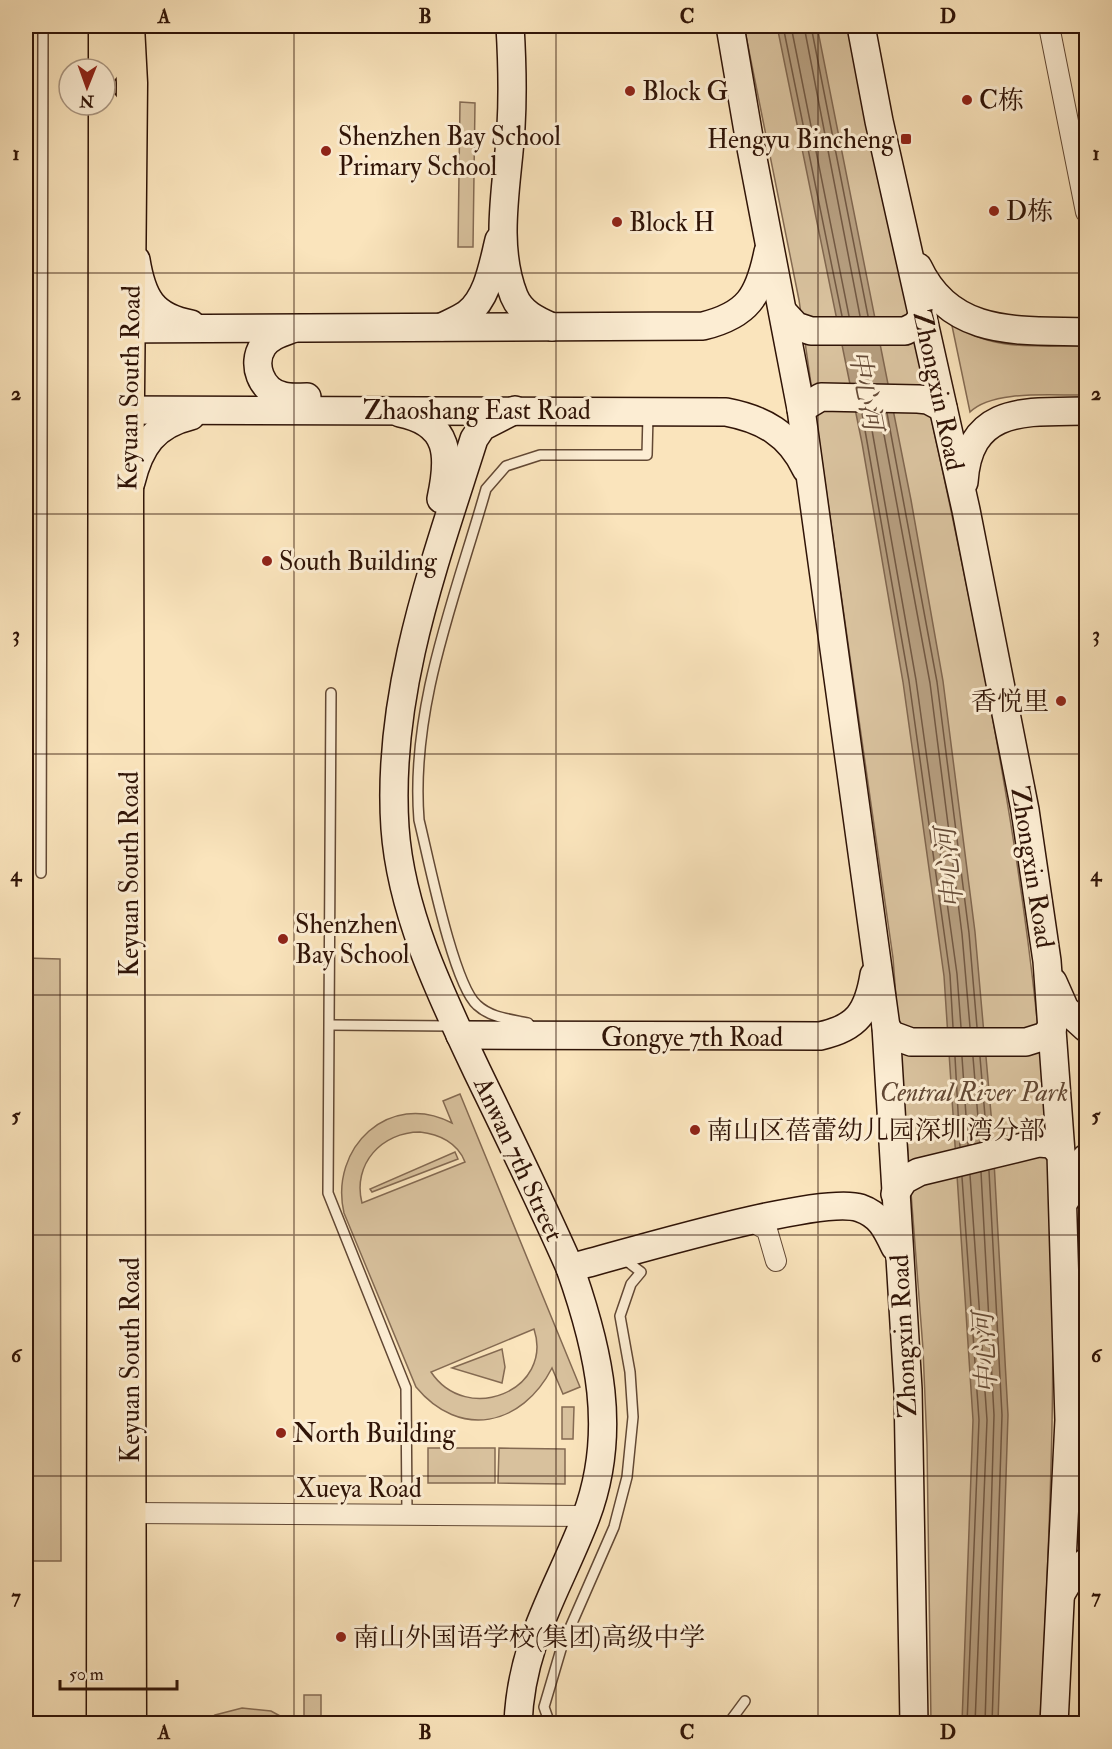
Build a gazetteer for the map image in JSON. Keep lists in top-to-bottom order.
{
  "streets": {
    "main road": ["Keyuan South Road"],
    "street": [
      "Zhongxin Road",
      "Zhaoshang East Road",
      "Gongye 7th Road",
      "Anwan 7th Street",
      "Xueya Road"
    ]
  },
  "crossings": [
    ["Keyuan South Road", "Zhaoshang East Road"],
    ["Keyuan South Road", "Xueya Road"],
    ["Zhongxin Road", "Zhaoshang East Road"],
    ["Zhongxin Road", "Gongye 7th Road"],
    ["Gongye 7th Road", "Anwan 7th Street"],
    ["Anwan 7th Street", "Xueya Road"]
  ],
  "water": ["中心河"],
  "parks": ["Central River Park"],
  "places": {
    "other": [
      "Block G",
      "C栋",
      "Shenzhen Bay School Primary School",
      "D栋",
      "Block H",
      "South Building",
      "香悦里",
      "Shenzhen Bay School",
      "南山区蓓蕾幼儿园深圳湾分部",
      "North Building",
      "南山外国语学校(集团)高级中学"
    ],
    "transit": ["Hengyu Bincheng"]
  },
  "scale_bar": "50 m",
  "north": "bottom",
  "grid": {
    "columns": [
      "A",
      "B",
      "C",
      "D"
    ],
    "rows": [
      "1",
      "2",
      "3",
      "4",
      "5",
      "6",
      "7"
    ]
  }
}
